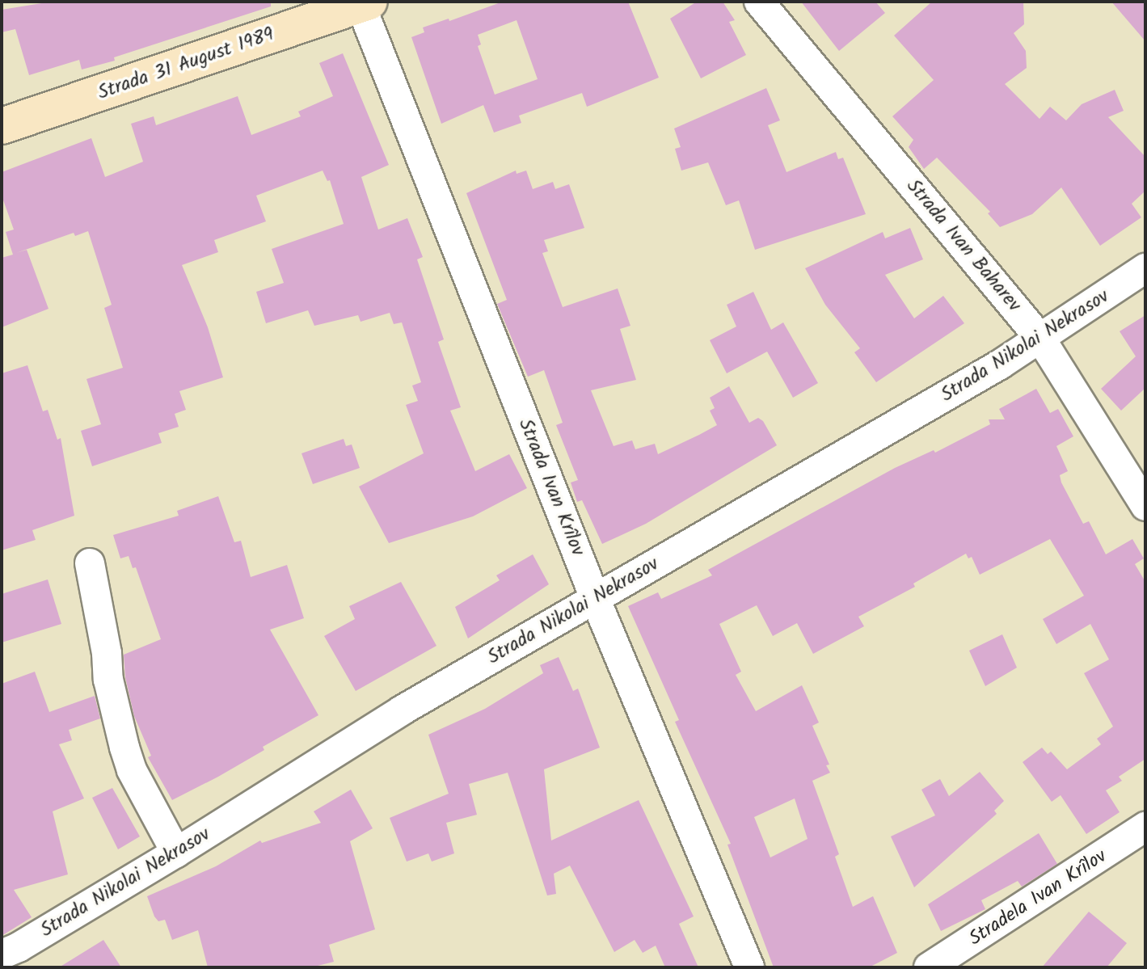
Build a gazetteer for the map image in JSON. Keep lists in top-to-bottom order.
{
  "streets": {
    "main road": ["Strada 31 August 1989"],
    "street": [
      "Strada Ivan Baharev",
      "Strada Nikolai Nekrasov",
      "Strada Ivan Krîlov",
      "Stradela Ivan Krîlov"
    ]
  },
  "crossings": [
    ["Strada 31 August 1989", "Strada Ivan Krîlov"],
    ["Strada Ivan Baharev", "Strada Nikolai Nekrasov"],
    ["Strada Nikolai Nekrasov", "Strada Ivan Krîlov"]
  ]
}
